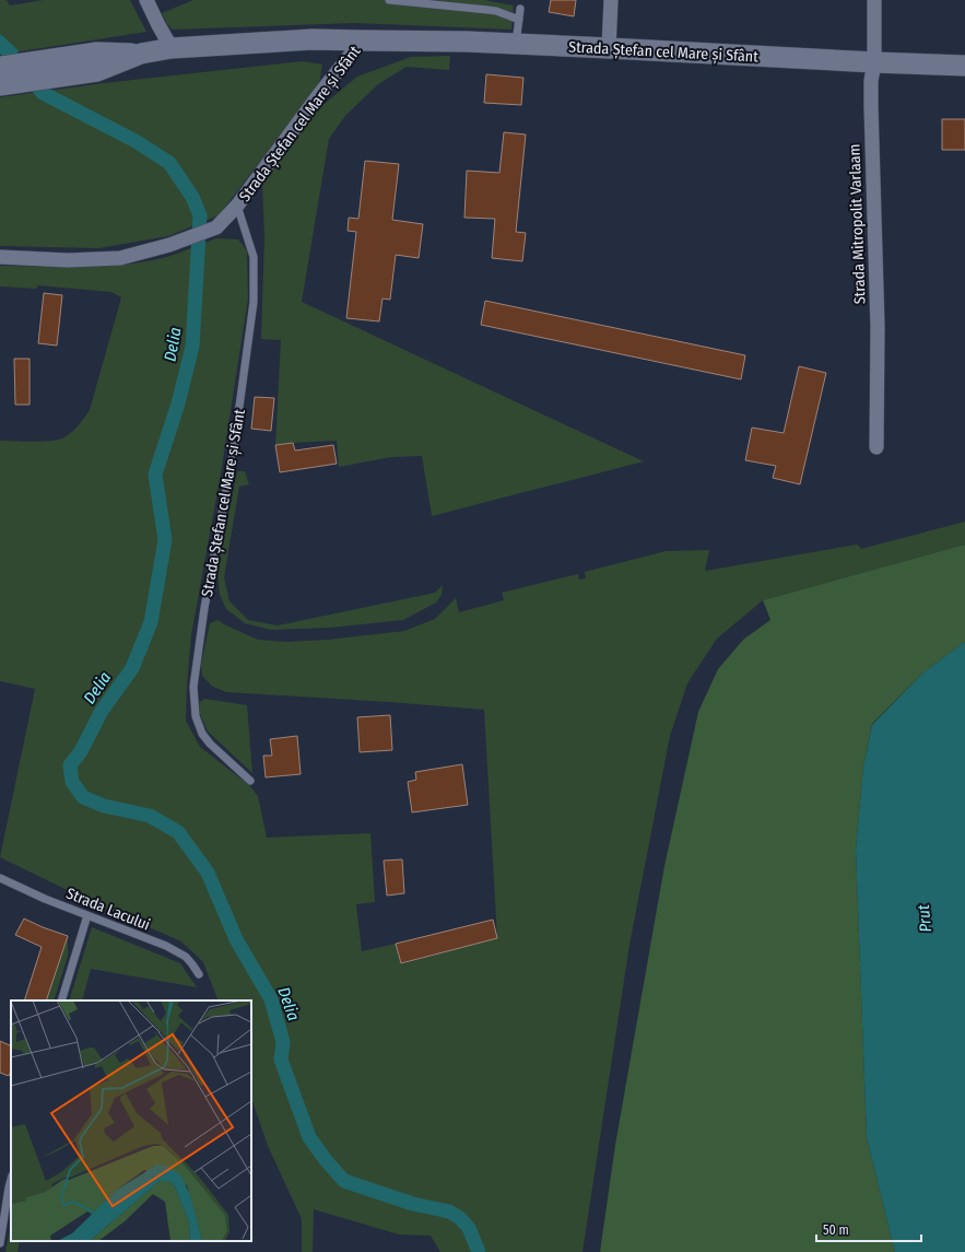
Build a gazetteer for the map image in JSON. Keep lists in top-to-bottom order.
{
  "streets": {
    "main road": ["Strada Ștefan cel Mare și Sfânt"],
    "street": ["Strada Mitropolit Varlaam"],
    "lane": ["Strada Lacului"]
  },
  "crossings": [
    ["Strada Ștefan cel Mare și Sfânt", "Strada Mitropolit Varlaam"]
  ],
  "water": ["Delia", "Prut"],
  "scale_bar": "50 m"
}
